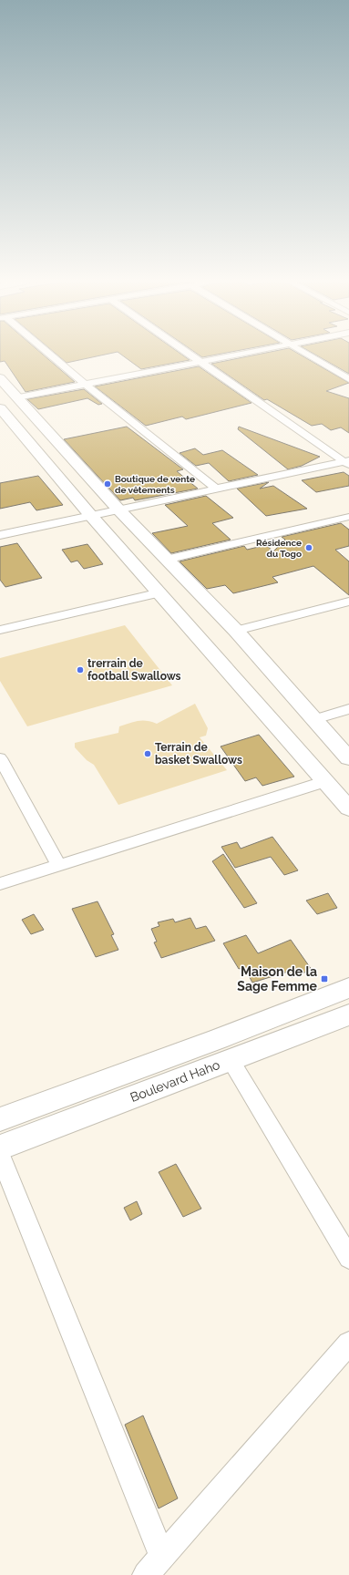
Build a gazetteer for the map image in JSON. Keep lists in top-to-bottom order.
{
  "streets": {
    "main road": ["Boulevard Haho"]
  },
  "places": {
    "other": [
      "Boutique de vente de vêtements",
      "Résidence du Togo",
      "trerrain de football Swallows",
      "Terrain de basket Swallows"
    ],
    "transit": ["Maison de la Sage Femme"]
  }
}
